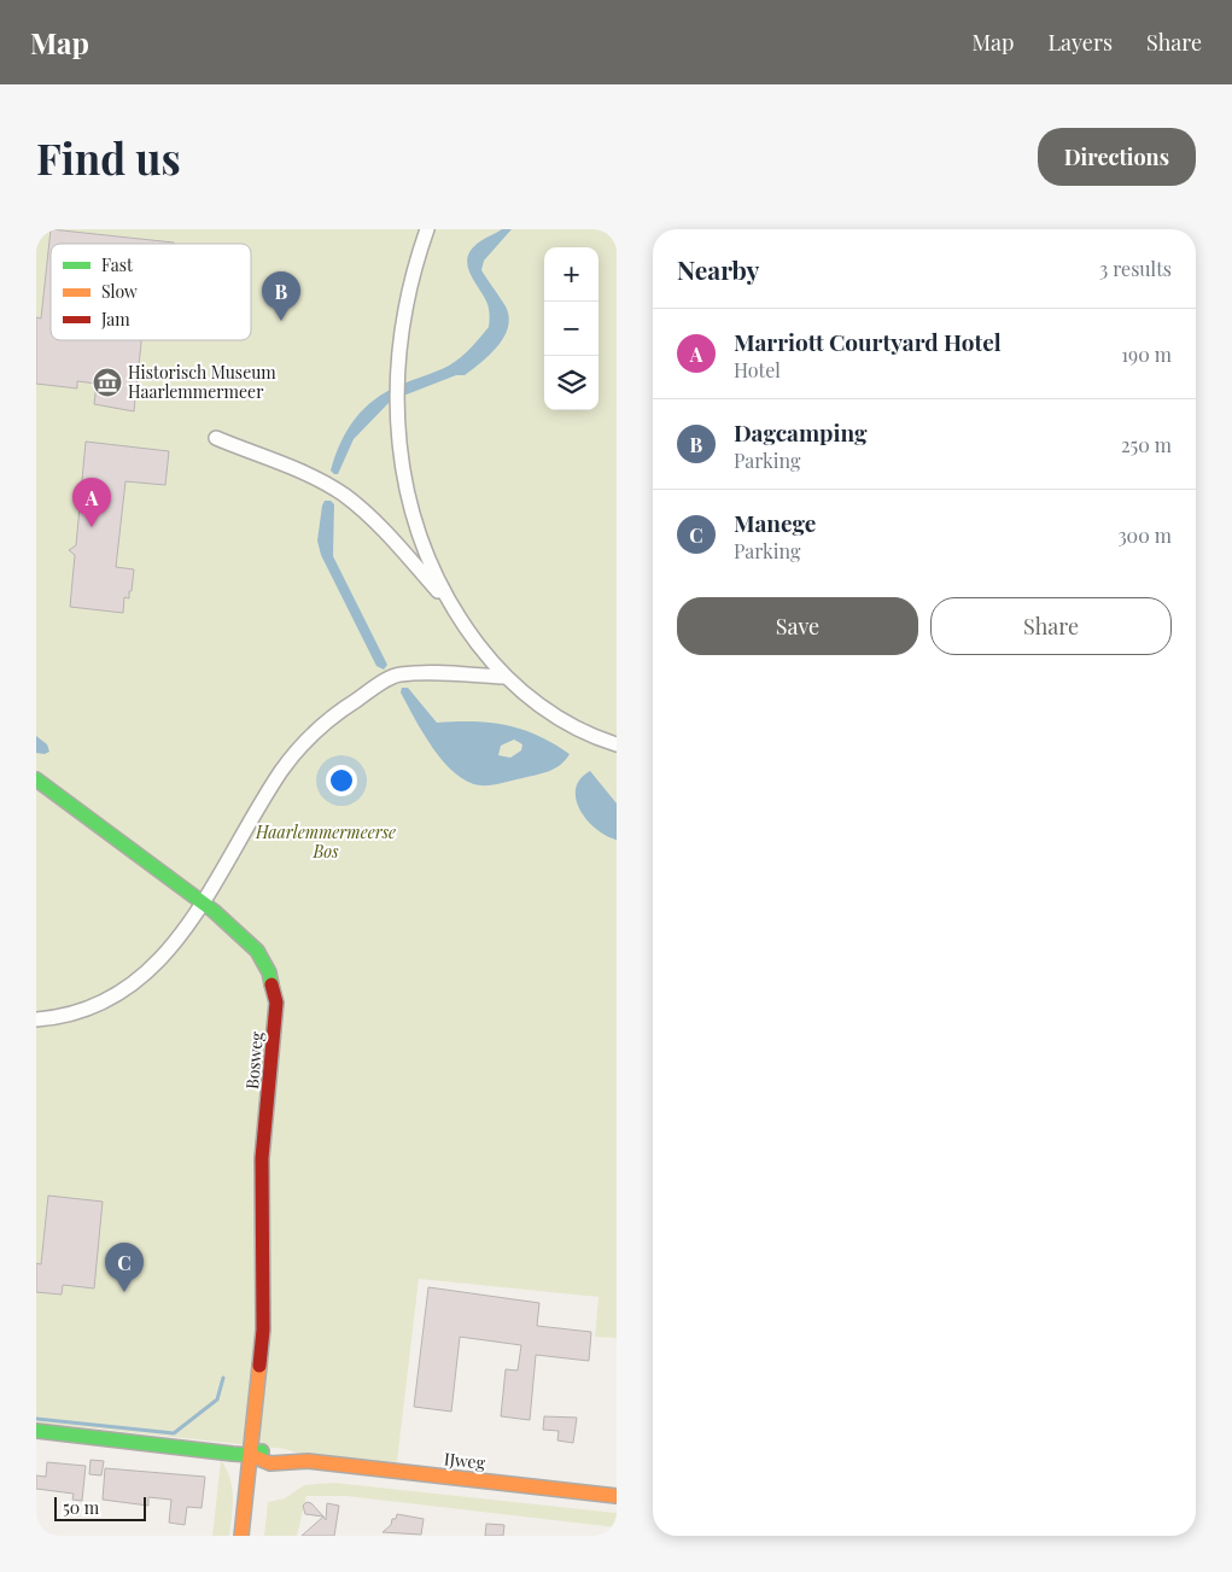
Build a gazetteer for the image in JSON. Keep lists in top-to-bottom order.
{
  "streets": {
    "street": ["Bosweg", "IJweg"]
  },
  "crossings": [
    ["Bosweg", "IJweg"]
  ],
  "parks": ["Haarlemmermeerse Bos"],
  "places": {
    "museum": ["Historisch Museum Haarlemmermeer"]
  },
  "legend": ["Fast", "Slow", "Jam"],
  "scale_bar": "50 m",
  "page": {
    "header": "Map",
    "nav": ["Map", "Layers", "Share"],
    "buttons": [
      "Directions",
      ["Save", "Share"]
    ],
    "title": "Find us",
    "heading": ["Nearby", "3 results"],
    "map_buttons": ["+", "−"],
    "pins": ["B", "A", "C"],
    "list": [
      {
        "mark": "A",
        "name": "Marriott Courtyard Hotel",
        "note": "Hotel",
        "value": "190 m"
      },
      {
        "mark": "B",
        "name": "Dagcamping",
        "note": "Parking",
        "value": "250 m"
      },
      {
        "mark": "C",
        "name": "Manege",
        "note": "Parking",
        "value": "300 m"
      }
    ],
    "scale": "50 m"
  }
}
